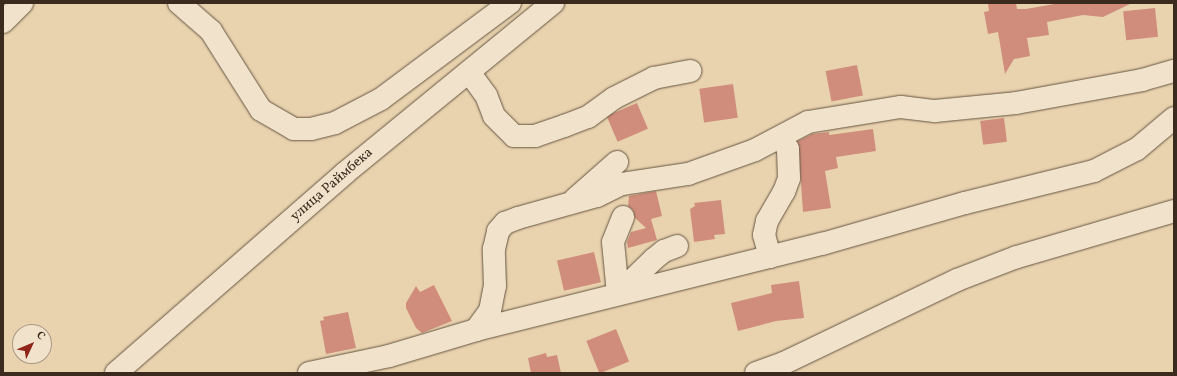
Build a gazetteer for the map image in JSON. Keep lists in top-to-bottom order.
{
  "streets": {
    "street": ["улица Раймбека"]
  },
  "north": "top right"
}
